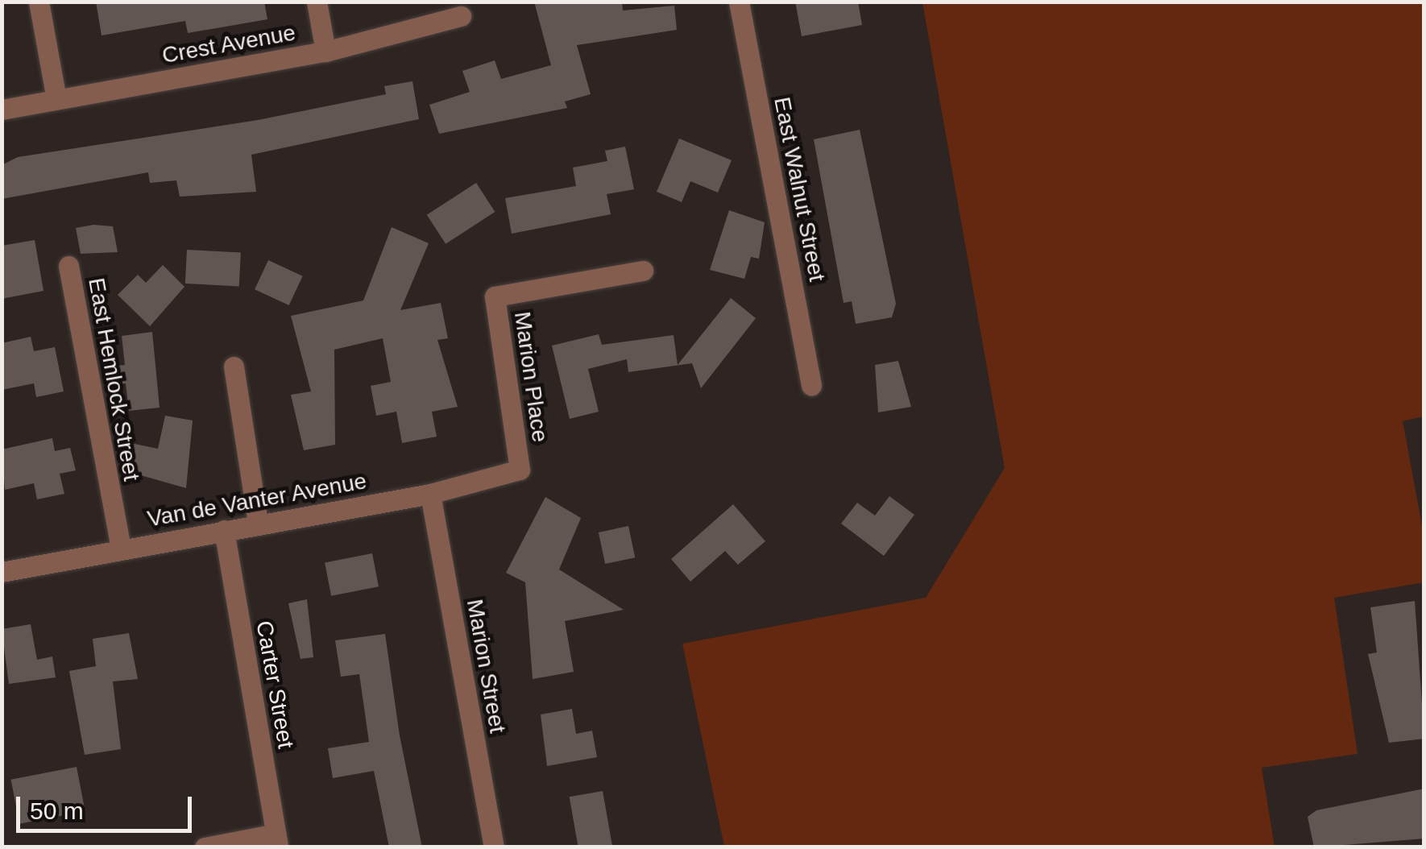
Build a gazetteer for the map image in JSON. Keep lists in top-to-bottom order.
{
  "streets": {
    "street": [
      "Crest Avenue",
      "East Walnut Street",
      "Marion Place",
      "East Hemlock Street",
      "Van de Vanter Avenue",
      "Marion Street",
      "Carter Street"
    ]
  },
  "crossings": [
    ["Marion Place", "Van de Vanter Avenue"],
    ["East Hemlock Street", "Van de Vanter Avenue"],
    ["Van de Vanter Avenue", "Marion Street"],
    ["Van de Vanter Avenue", "Carter Street"]
  ],
  "scale_bar": "50 m"
}
